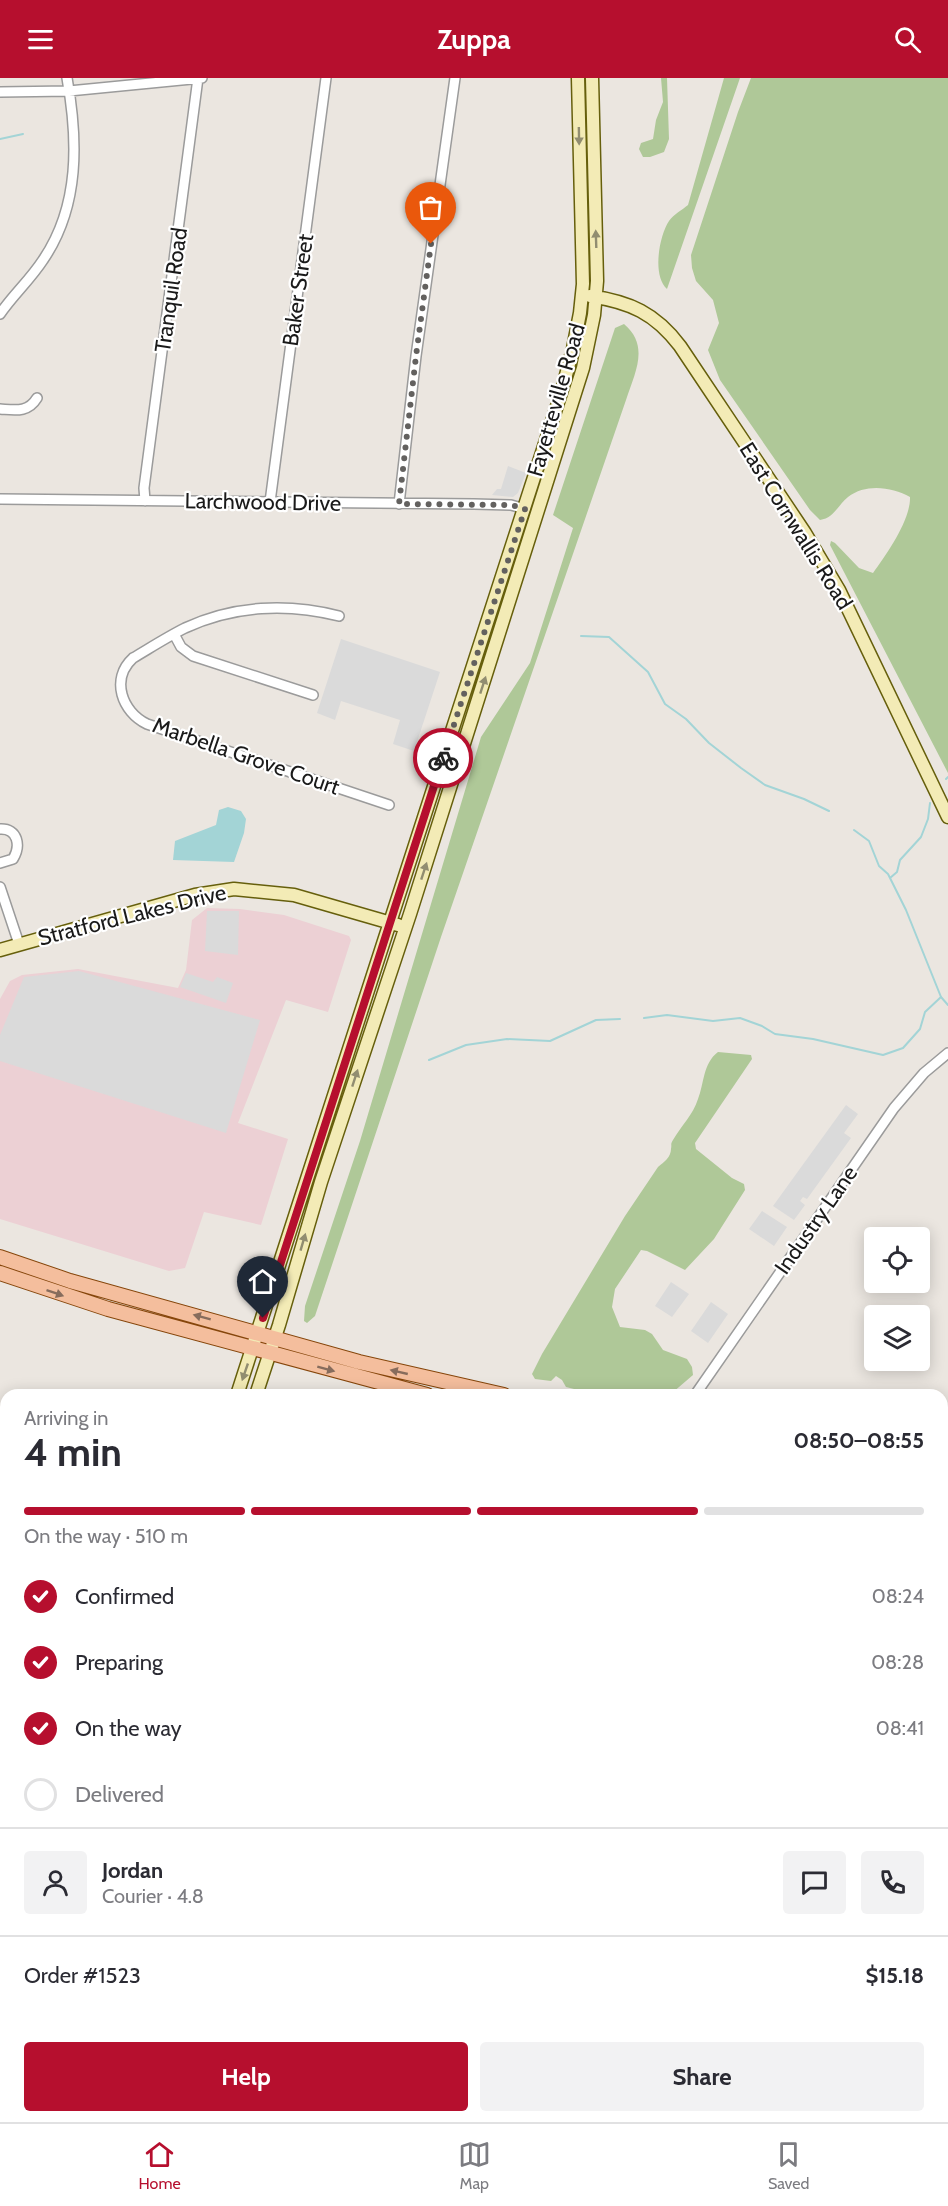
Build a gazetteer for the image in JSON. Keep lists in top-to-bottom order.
{
  "streets": {
    "main road": ["Fayetteville Road", "East Cornwallis Road", "Stratford Lakes Drive"],
    "street": [
      "Tranquil Road",
      "Baker Street",
      "Larchwood Drive",
      "Marbella Grove Court",
      "Industry Lane"
    ]
  },
  "crossings": [
    ["Tranquil Road", "Larchwood Drive"],
    ["Baker Street", "Larchwood Drive"],
    ["Fayetteville Road", "Larchwood Drive"],
    ["Fayetteville Road", "East Cornwallis Road"],
    ["Fayetteville Road", "Stratford Lakes Drive"]
  ],
  "page": {
    "header": "Zuppa",
    "heading": ["4 min", "Arriving in", "08:50–08:55"],
    "panel": [
      "Jordan",
      "Courier · 4.8",
      "Order #1523",
      "$15.18"
    ],
    "bar": "On the way · 510 m",
    "list": [
      ["Confirmed", "08:24"],
      ["Preparing", "08:28"],
      ["On the way", "08:41"],
      "Delivered"
    ],
    "buttons": ["Help", "Share"],
    "tabs": ["Home", "Map", "Saved"]
  }
}
